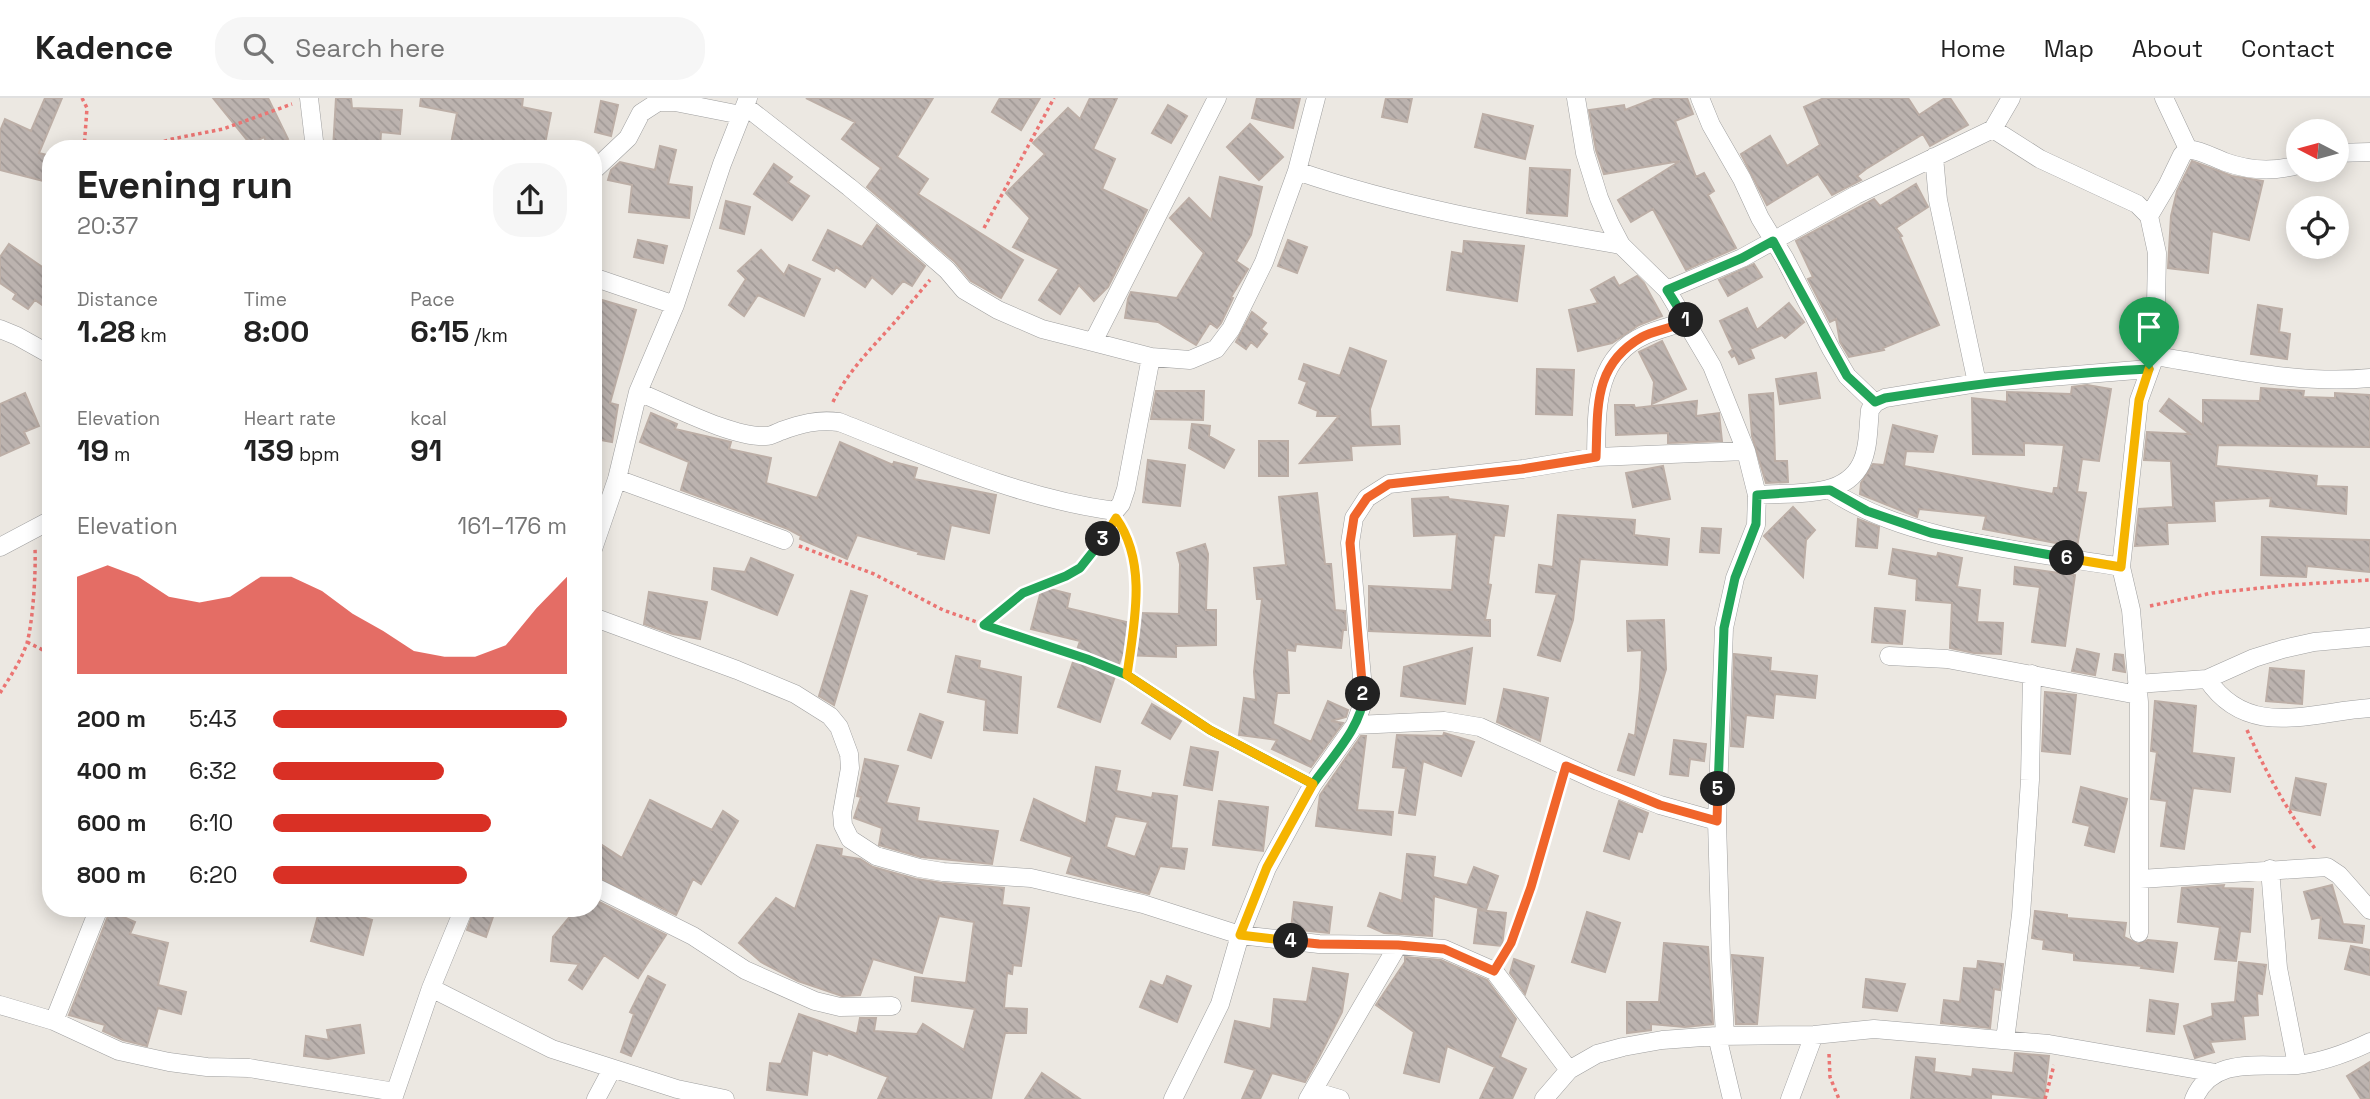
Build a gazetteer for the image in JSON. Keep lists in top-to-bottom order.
{
  "north": "left",
  "page": {
    "header": "Kadence",
    "search": "Search here",
    "nav": [
      "Home",
      "Map",
      "About",
      "Contact"
    ],
    "heading": ["Evening run", "20:37"],
    "stats": [
      ["Distance", "1.28 km"],
      ["Time", "8:00"],
      ["Pace", "6:15 /km"],
      ["Elevation", "19 m"],
      ["Heart rate", "139 bpm"],
      ["kcal", "91"]
    ],
    "pins": [
      "1",
      "3",
      "6",
      "2",
      "5",
      "4"
    ],
    "chart": ["Elevation", "161–176 m"],
    "list": [
      {
        "name": "200 m",
        "note": "5:43"
      },
      {
        "name": "400 m",
        "note": "6:32"
      },
      {
        "name": "600 m",
        "note": "6:10"
      },
      {
        "name": "800 m",
        "note": "6:20"
      }
    ]
  }
}
